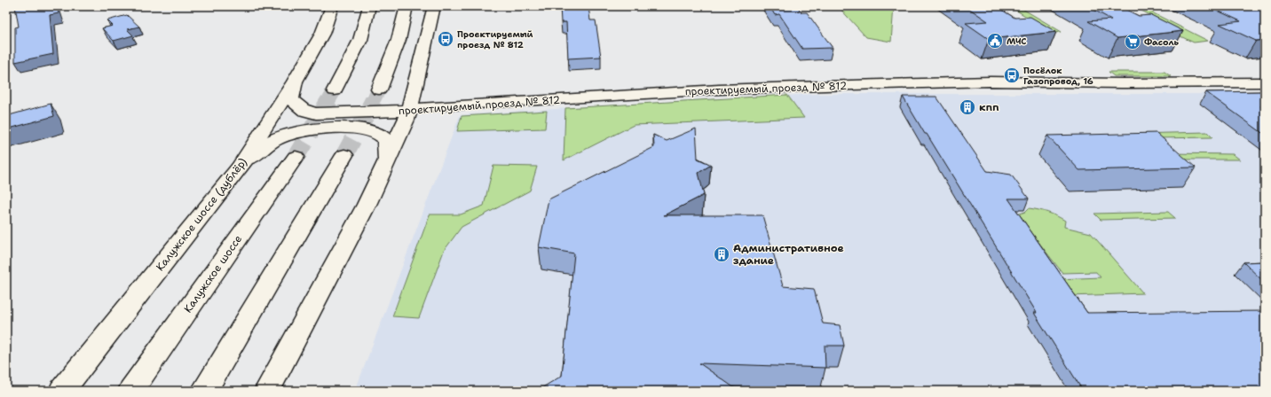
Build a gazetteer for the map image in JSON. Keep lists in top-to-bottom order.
{
  "streets": {
    "main road": ["проектируемый проезд № 812", "Калужское шоссе (дублёр)", "Калужское шоссе"]
  },
  "crossings": [
    ["проектируемый проезд № 812", "Калужское шоссе (дублёр)"]
  ],
  "places": {
    "bus stop": ["Проектируемый проезд № 812", "Посёлок Газопровод, 16"],
    "public building": ["МЧС"],
    "supermarket": ["Фасоль"],
    "building": ["кпп", "Административное здание"]
  }
}
